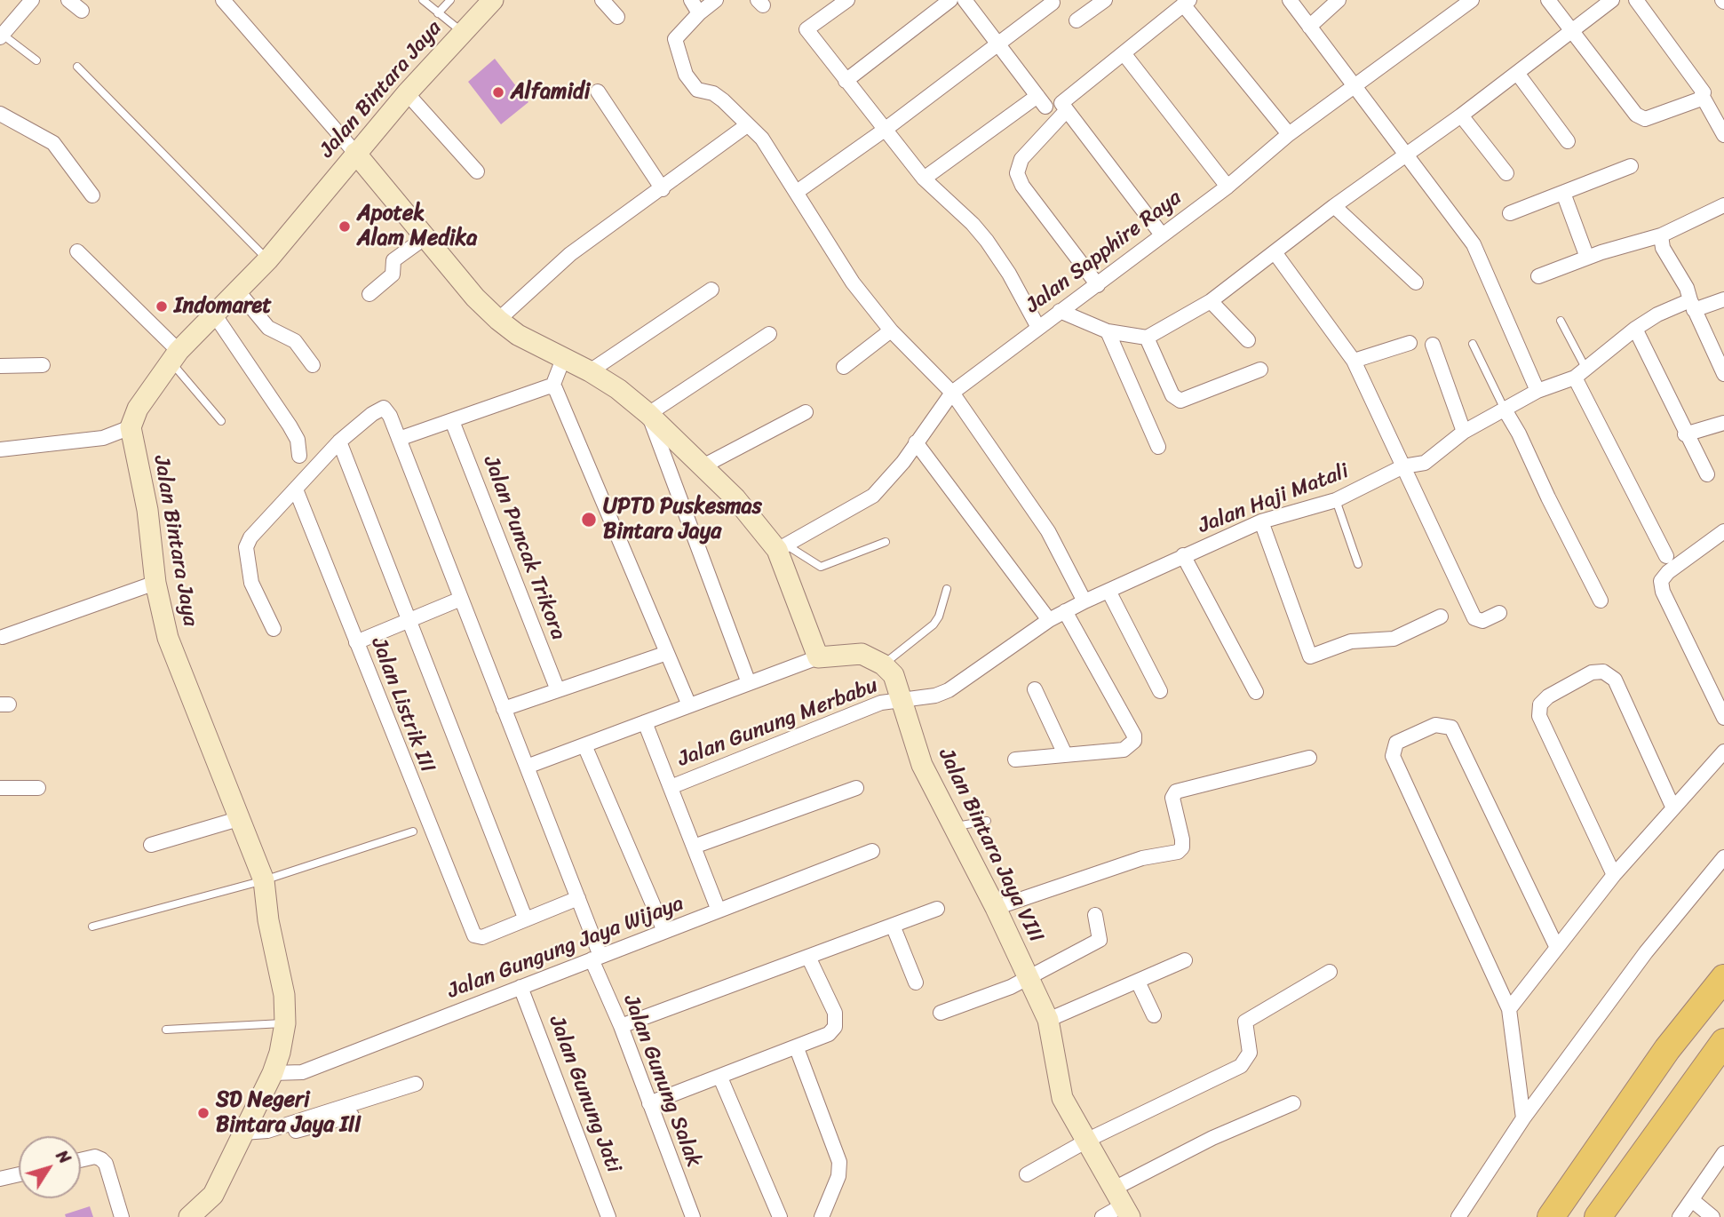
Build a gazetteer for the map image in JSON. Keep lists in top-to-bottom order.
{
  "streets": {
    "street": [
      "Jalan Bintara Jaya",
      "Jalan Sapphire Raya",
      "Jalan Haji Matali",
      "Jalan Puncak Trikora",
      "Jalan Listrik III",
      "Jalan Gunung Merbabu",
      "Jalan Bintara Jaya VIII",
      "Jalan Gungung Jaya Wijaya",
      "Jalan Gunung Salak",
      "Jalan Gunung Jati"
    ]
  },
  "crossings": [
    ["Jalan Bintara Jaya", "Jalan Gungung Jaya Wijaya"],
    ["Jalan Haji Matali", "Jalan Gunung Merbabu"],
    ["Jalan Haji Matali", "Jalan Bintara Jaya VIII"],
    ["Jalan Gunung Merbabu", "Jalan Bintara Jaya VIII"],
    ["Jalan Gungung Jaya Wijaya", "Jalan Gunung Salak"],
    ["Jalan Gungung Jaya Wijaya", "Jalan Gunung Jati"]
  ],
  "places": [
    "Alfamidi",
    "Apotek Alam Medika",
    "Indomaret",
    "UPTD Puskesmas Bintara Jaya",
    "SD Negeri Bintara Jaya III"
  ],
  "north": "top right"
}
